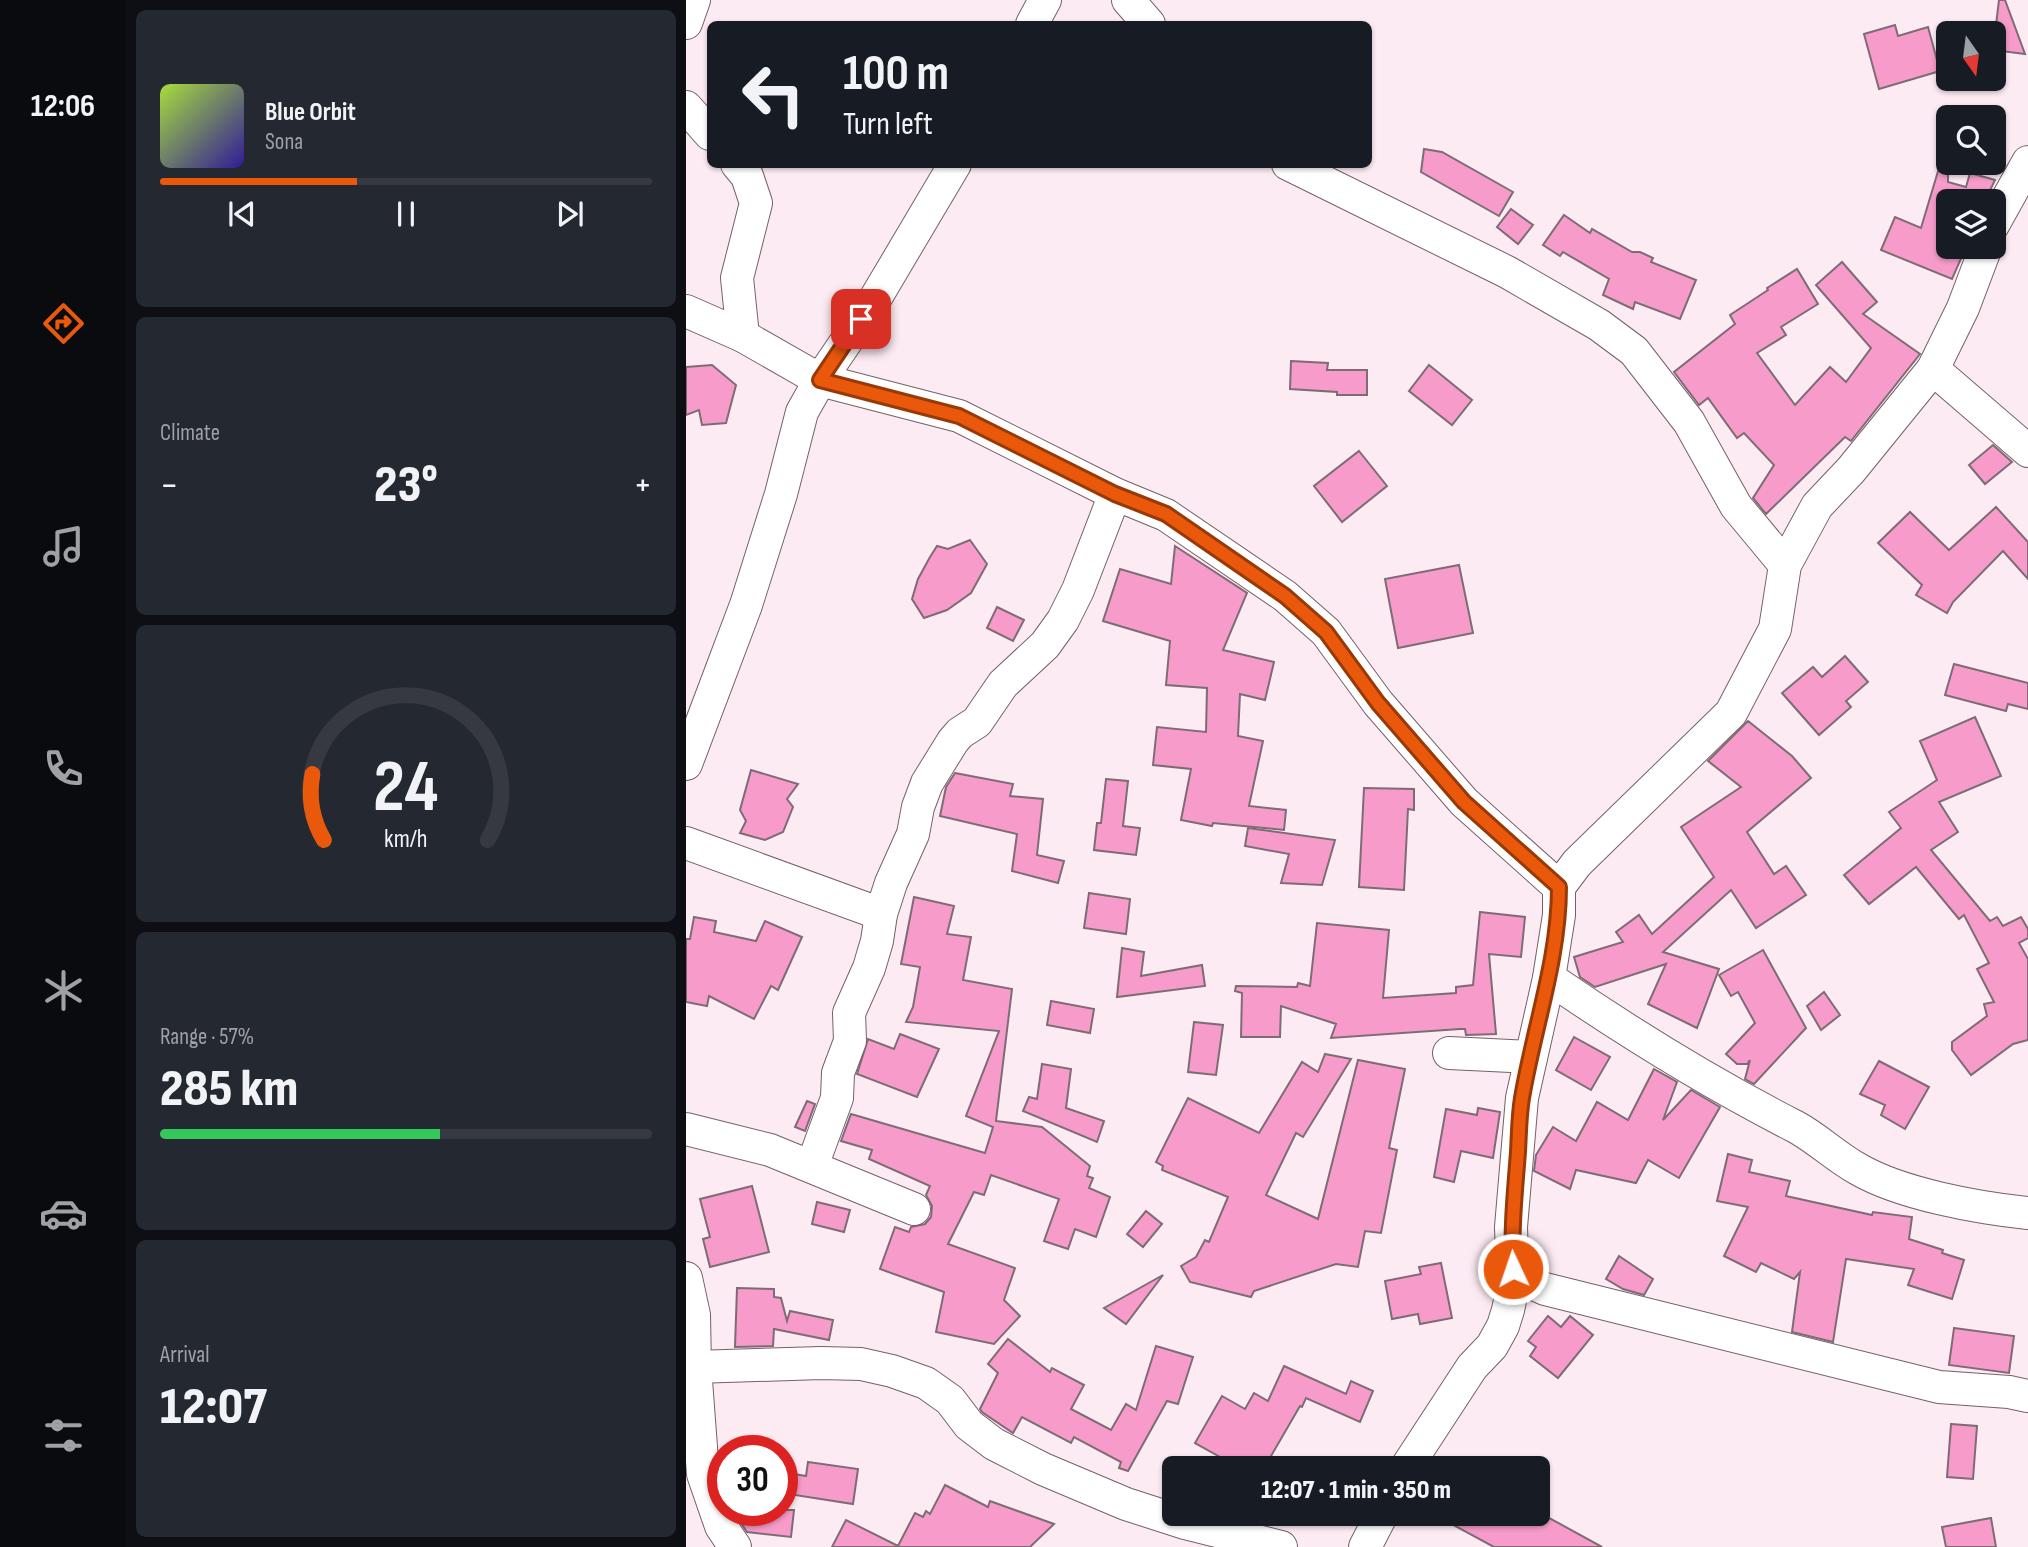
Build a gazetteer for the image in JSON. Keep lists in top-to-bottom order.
{
  "north": "bottom",
  "page": {
    "tabs": "12:06",
    "turn": ["100 m", "Turn left"],
    "song": ["Blue Orbit", "Sona"],
    "tile": [
      "Climate",
      ["Range · 57%", "285 km"],
      ["Arrival", "12:07"]
    ],
    "heat": ["−", "23°", "+"],
    "limit": "30",
    "trip": "12:07 · 1 min · 350 m",
    "gauge": ["24", "km/h"]
  }
}
